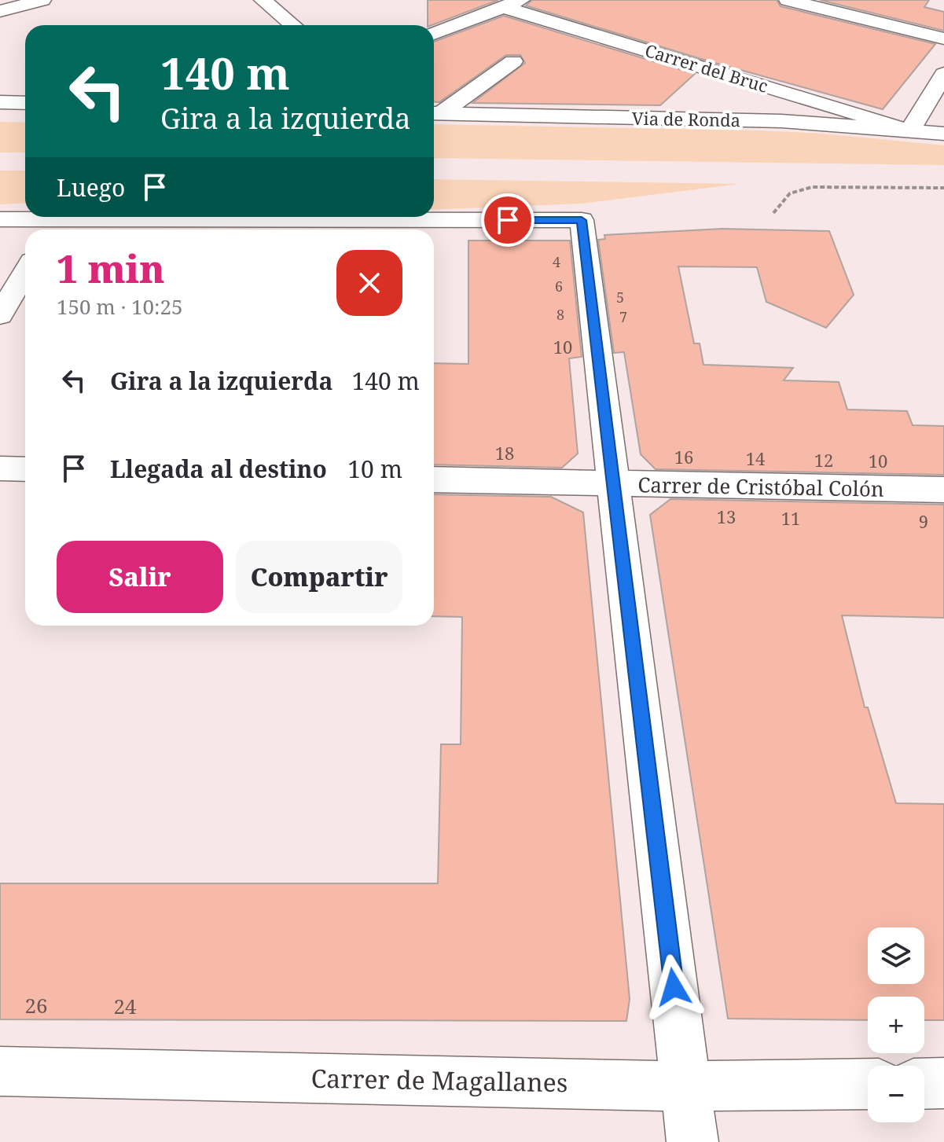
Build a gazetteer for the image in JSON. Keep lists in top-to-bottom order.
{
  "streets": {
    "street": [
      "Carrer del Bruc",
      "Via de Ronda",
      "Carrer de Cristóbal Colón",
      "Carrer de Magallanes"
    ]
  },
  "crossings": [
    ["Carrer del Bruc", "Via de Ronda"]
  ],
  "house_numbers": [
    "4",
    "6",
    "5",
    "8",
    "7",
    "10",
    "18",
    "16",
    "14",
    "12",
    "10",
    "13",
    "11",
    "9",
    "26",
    "24"
  ],
  "page": {
    "turn": ["140 m", "Gira a la izquierda"],
    "then": "Luego",
    "heading": ["1 min", "150 m · 10:25"],
    "list": [
      {
        "name": "Gira a la izquierda",
        "value": "140 m"
      },
      {
        "name": "Llegada al destino",
        "value": "10 m"
      }
    ],
    "buttons": ["Salir", "Compartir"],
    "map_buttons": ["+", "−"]
  }
}
